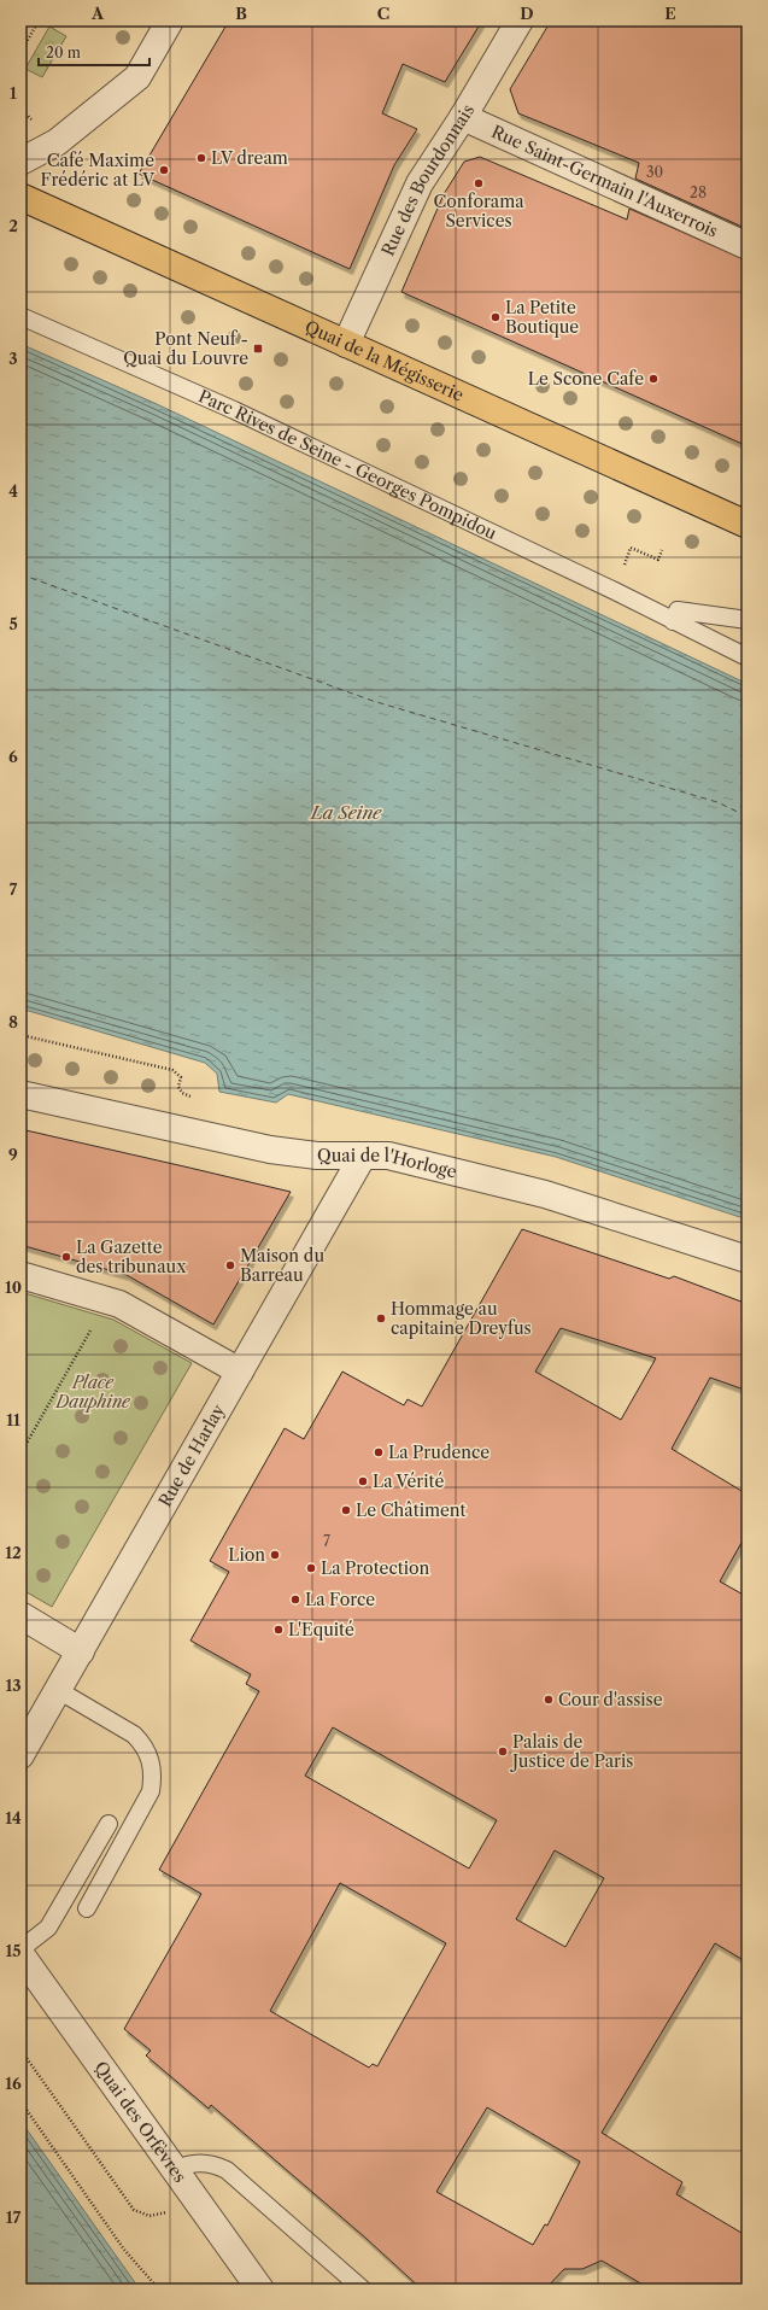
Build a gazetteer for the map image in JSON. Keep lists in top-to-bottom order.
{
  "streets": {
    "main road": ["Quai de la Mégisserie"],
    "street": [
      "Rue des Bourdonnais",
      "Rue Saint-Germain l'Auxerrois",
      "Quai de l'Horloge",
      "Rue de Harlay",
      "Quai des Orfèvres"
    ],
    "lane": ["Parc Rives de Seine - Georges Pompidou"]
  },
  "crossings": [
    ["Rue des Bourdonnais", "Rue Saint-Germain l'Auxerrois"],
    ["Rue des Bourdonnais", "Quai de la Mégisserie"],
    ["Quai de l'Horloge", "Rue de Harlay"]
  ],
  "water": ["La Seine"],
  "parks": ["Place Dauphine"],
  "places": {
    "other": [
      "LV dream",
      "Café Maxime Frédéric at LV",
      "Conforama Services",
      "La Petite Boutique",
      "Le Scone Cafe",
      "La Gazette des tribunaux",
      "Maison du Barreau",
      "Hommage au capitaine Dreyfus",
      "La Prudence",
      "La Vérité",
      "Le Châtiment",
      "Lion",
      "La Protection",
      "La Force",
      "L'Equité",
      "Cour d'assise",
      "Palais de Justice de Paris"
    ],
    "transit": ["Pont Neuf - Quai du Louvre"]
  },
  "house_numbers": ["30", "28", "7"],
  "scale_bar": "20 m",
  "grid": {
    "columns": [
      "A",
      "B",
      "C",
      "D",
      "E"
    ],
    "rows": [
      "1",
      "2",
      "3",
      "4",
      "5",
      "6",
      "7",
      "8",
      "9",
      "10",
      "11",
      "12",
      "13",
      "14",
      "15",
      "16",
      "17"
    ]
  }
}
